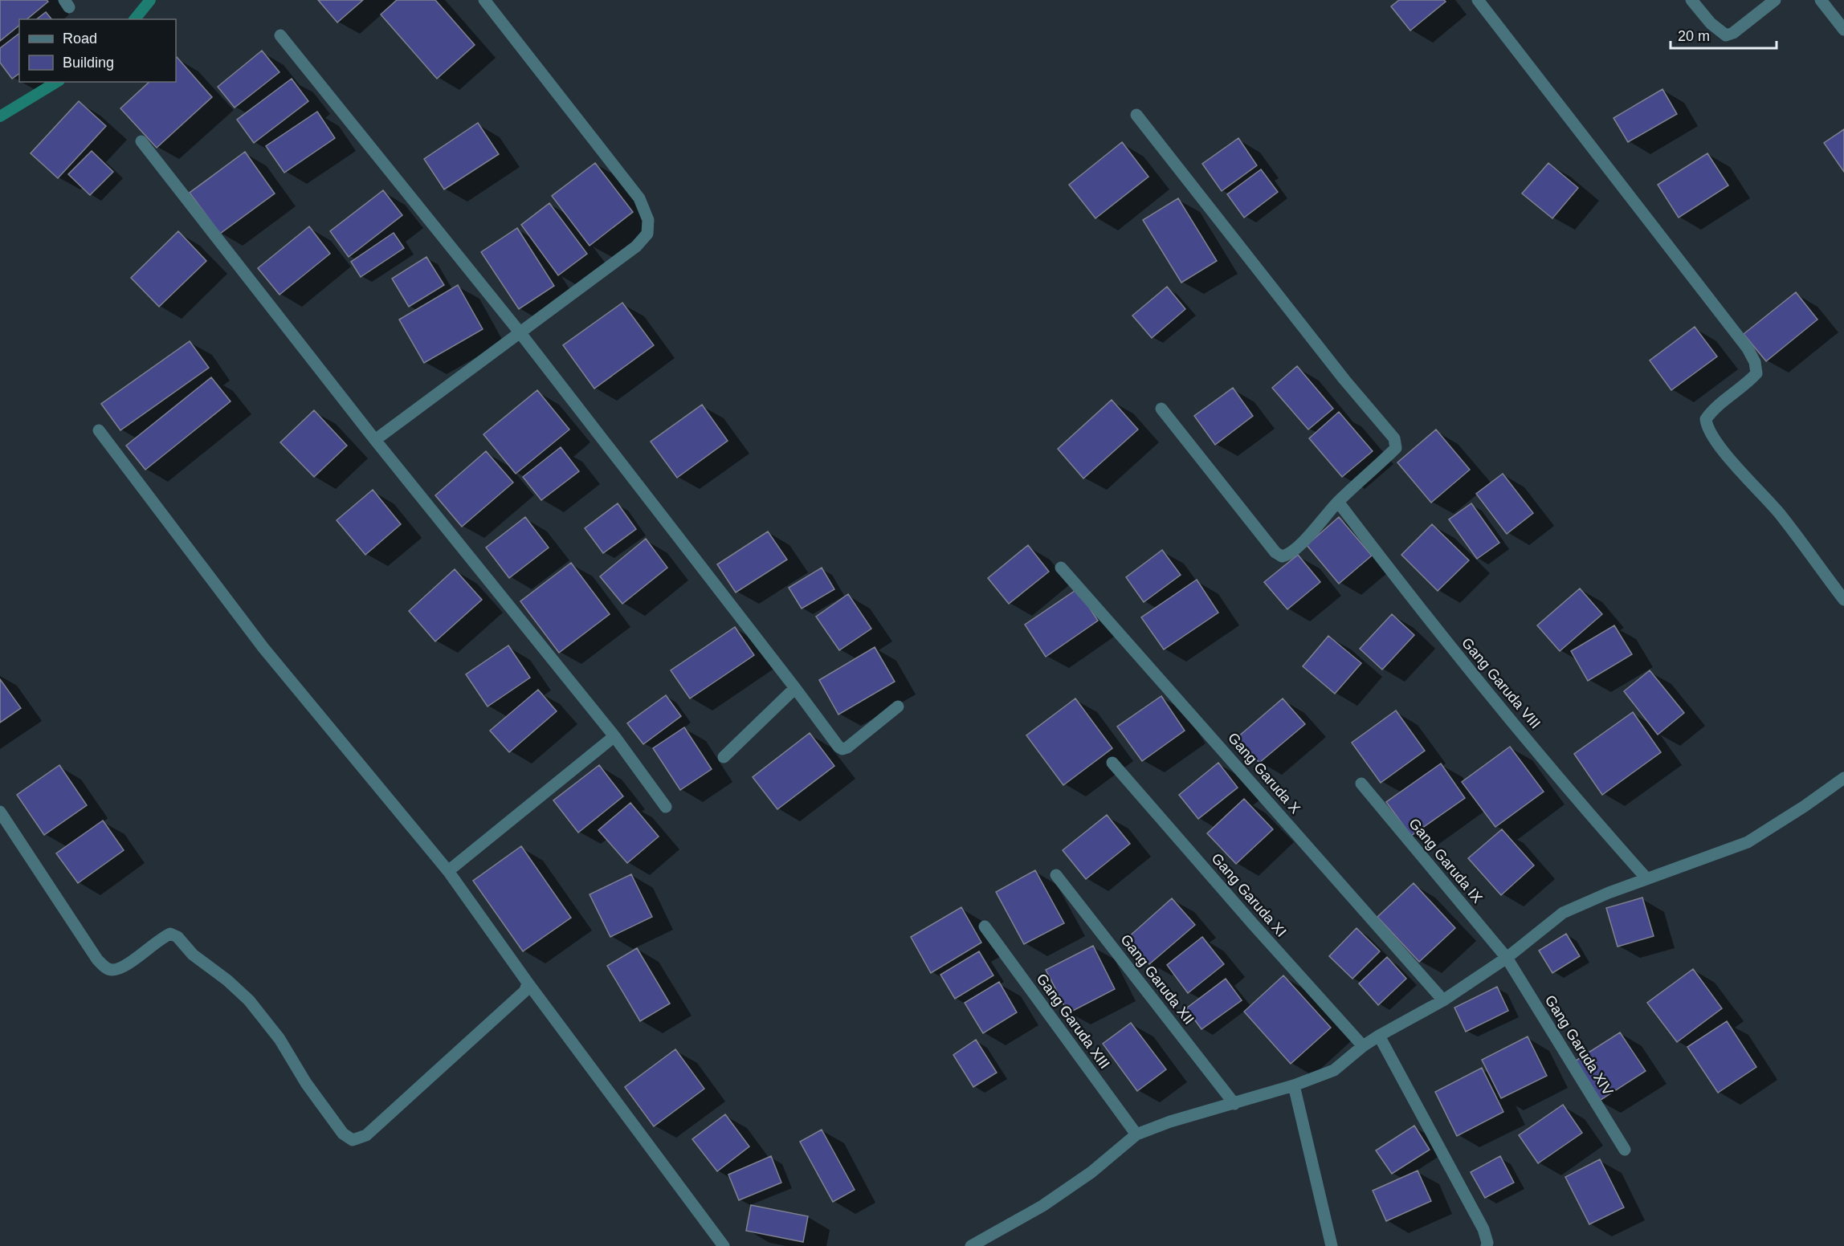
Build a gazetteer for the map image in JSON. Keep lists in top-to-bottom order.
{
  "streets": {
    "street": [
      "Gang Garuda VIII",
      "Gang Garuda X",
      "Gang Garuda IX",
      "Gang Garuda XI",
      "Gang Garuda XII",
      "Gang Garuda XIII",
      "Gang Garuda XIV"
    ]
  },
  "crossings": [
    ["Gang Garuda IX", "Gang Garuda XIV"]
  ],
  "legend": ["Road", "Building"],
  "scale_bar": "20 m"
}
